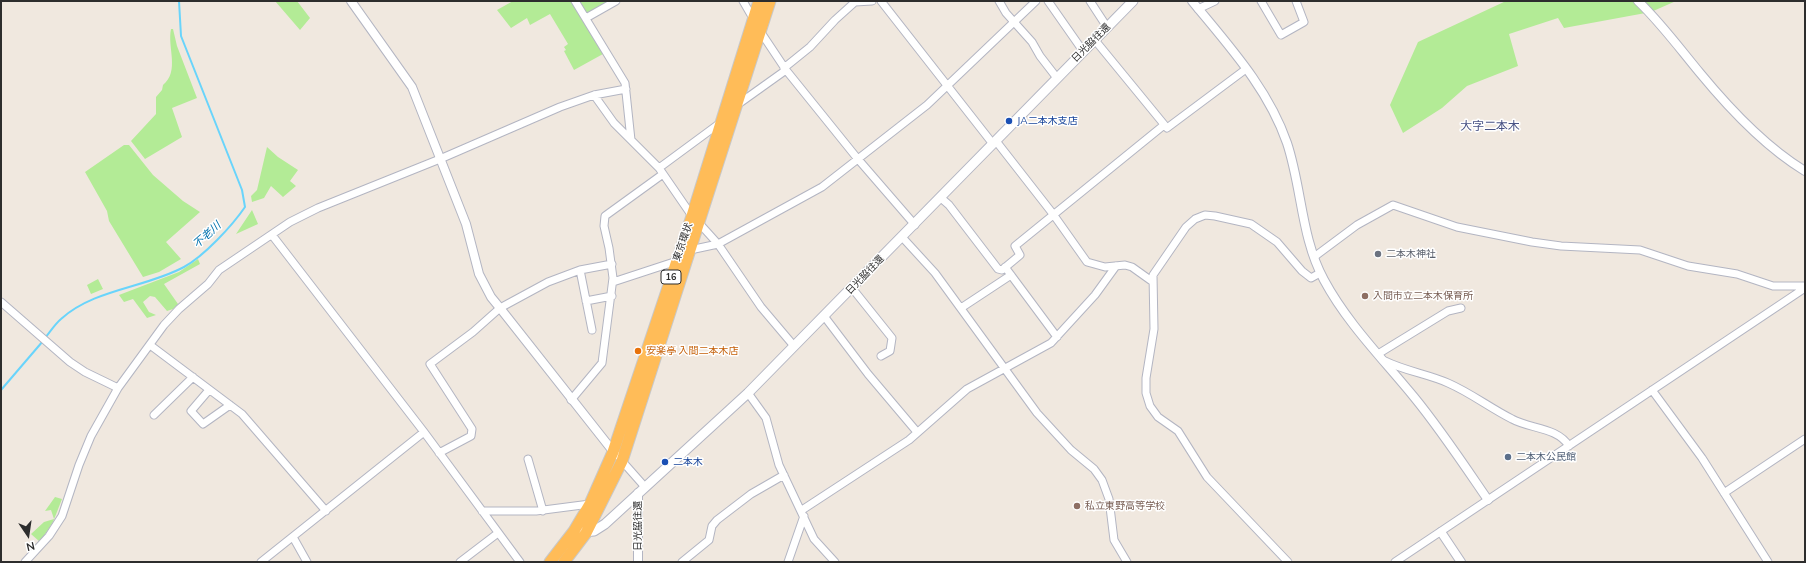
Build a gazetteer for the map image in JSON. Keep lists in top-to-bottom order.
{
  "streets": {
    "highway": ["東京環状", "16"],
    "main road": ["日光脇往還"]
  },
  "districts": ["大字二本木"],
  "water": ["不老川"],
  "places": [
    "JA二本木支店",
    "二本木神社",
    "入間市立二本木保育所",
    "安楽亭 入間二本木店",
    "二本木公民館",
    "二本木",
    "私立東野高等学校"
  ],
  "north": "bottom"
}
